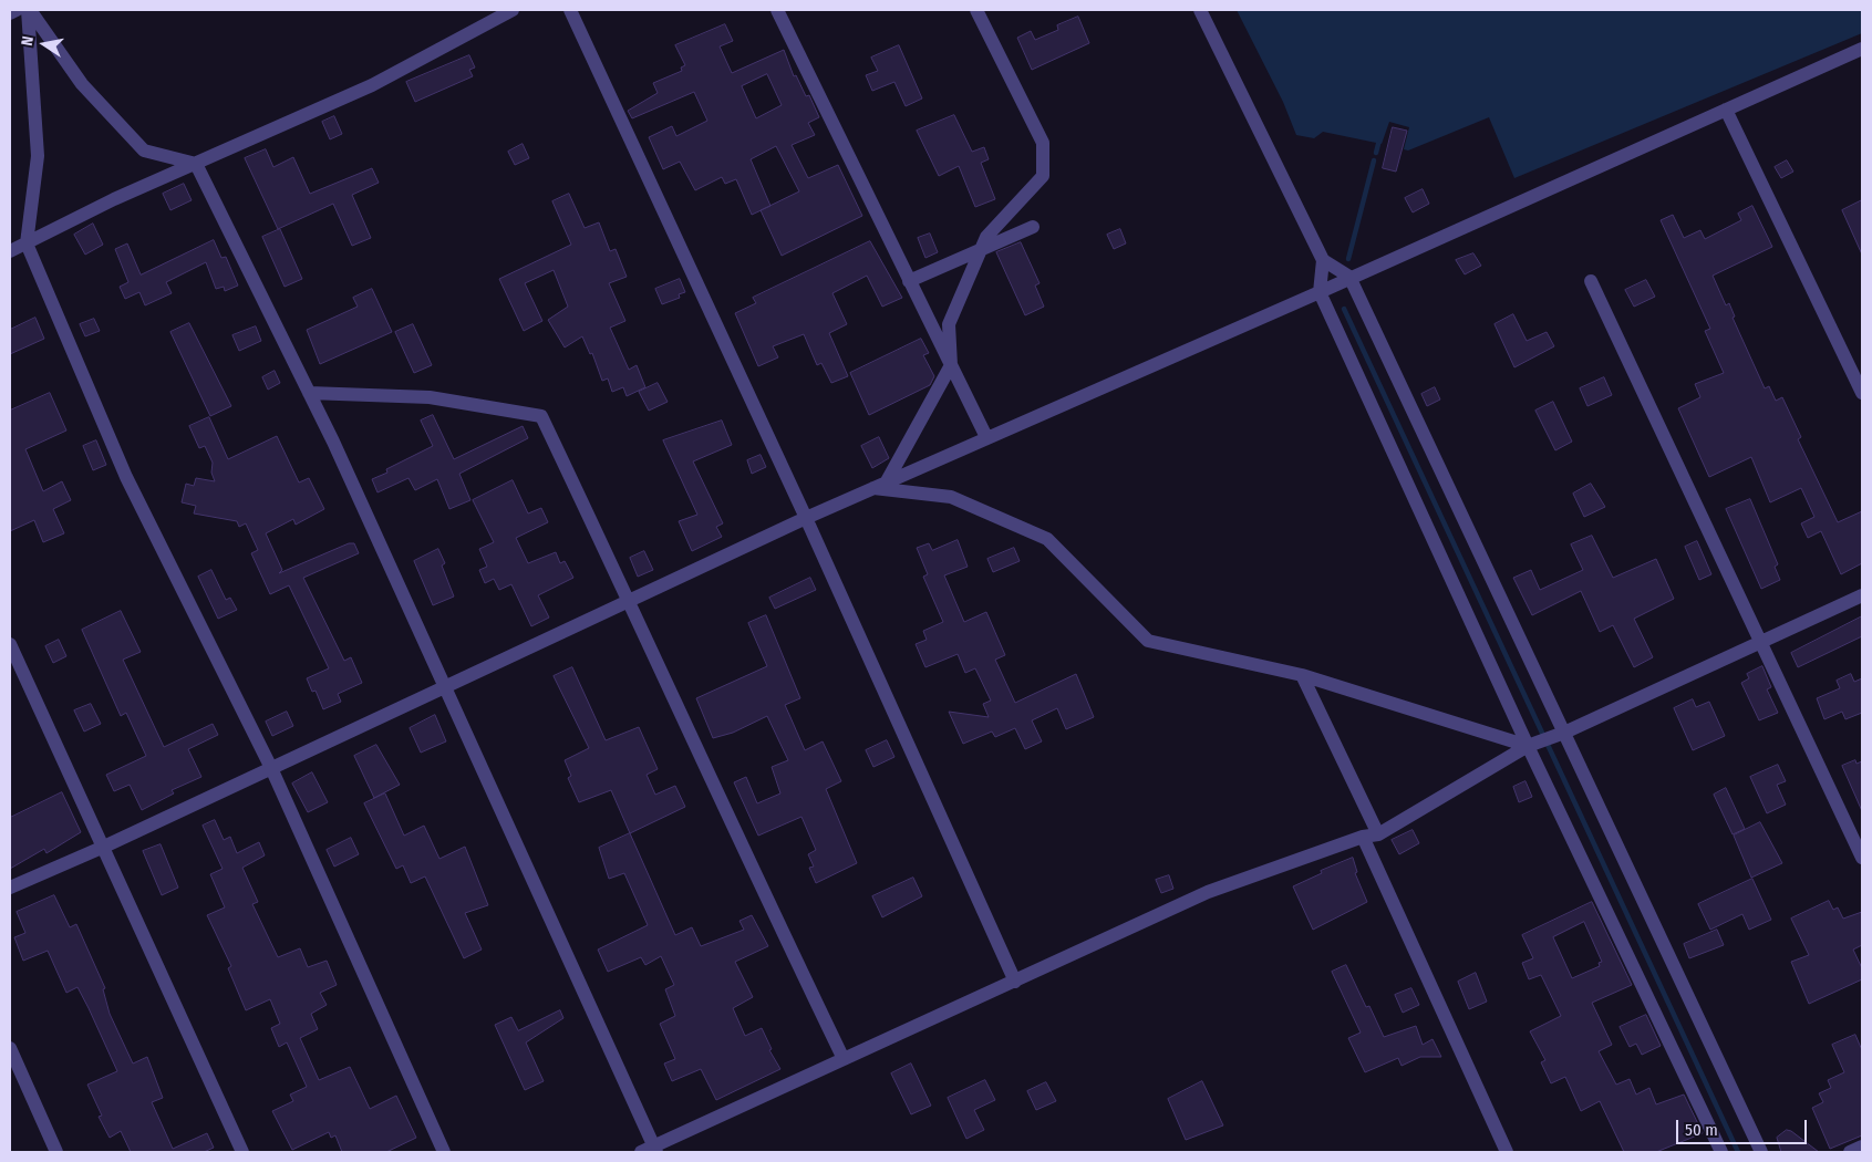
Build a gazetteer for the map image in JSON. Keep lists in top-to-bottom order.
{
  "scale_bar": "50 m",
  "north": "left"
}
